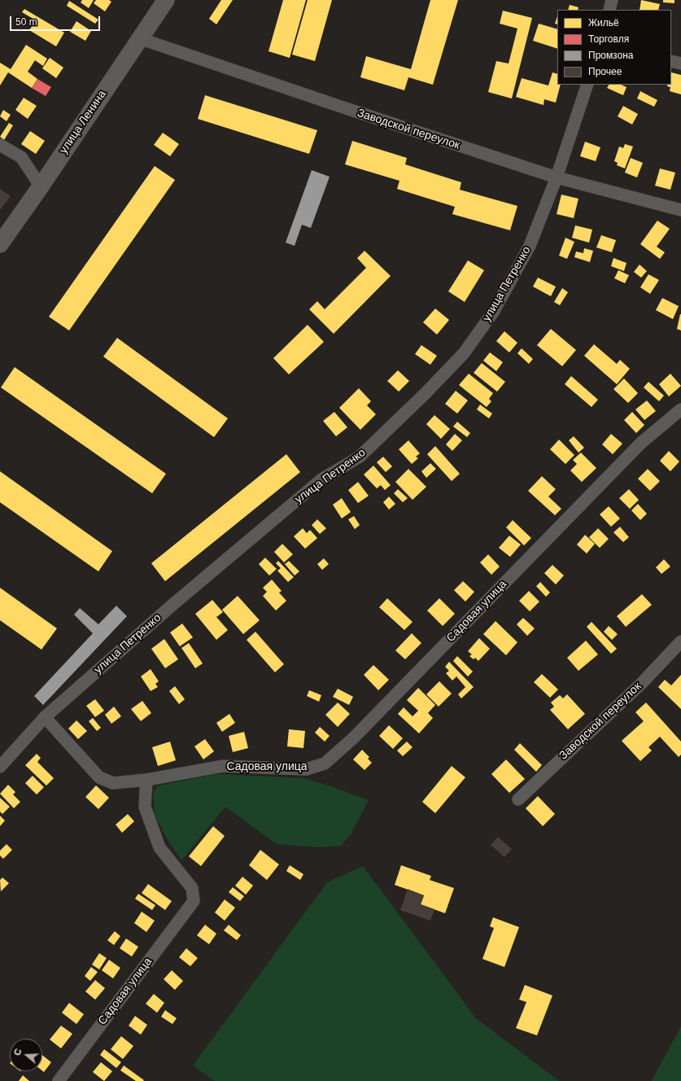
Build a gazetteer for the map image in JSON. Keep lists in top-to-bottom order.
{
  "streets": {
    "street": [
      "улица Ленина",
      "Заводской переулок",
      "улица Петренко",
      "Садовая улица"
    ]
  },
  "crossings": [
    ["улица Ленина", "Заводской переулок"],
    ["Заводской переулок", "улица Петренко"]
  ],
  "legend": [
    "Жильё",
    "Торговля",
    "Промзона",
    "Прочее"
  ],
  "scale_bar": "50 m",
  "north": "left"
}
